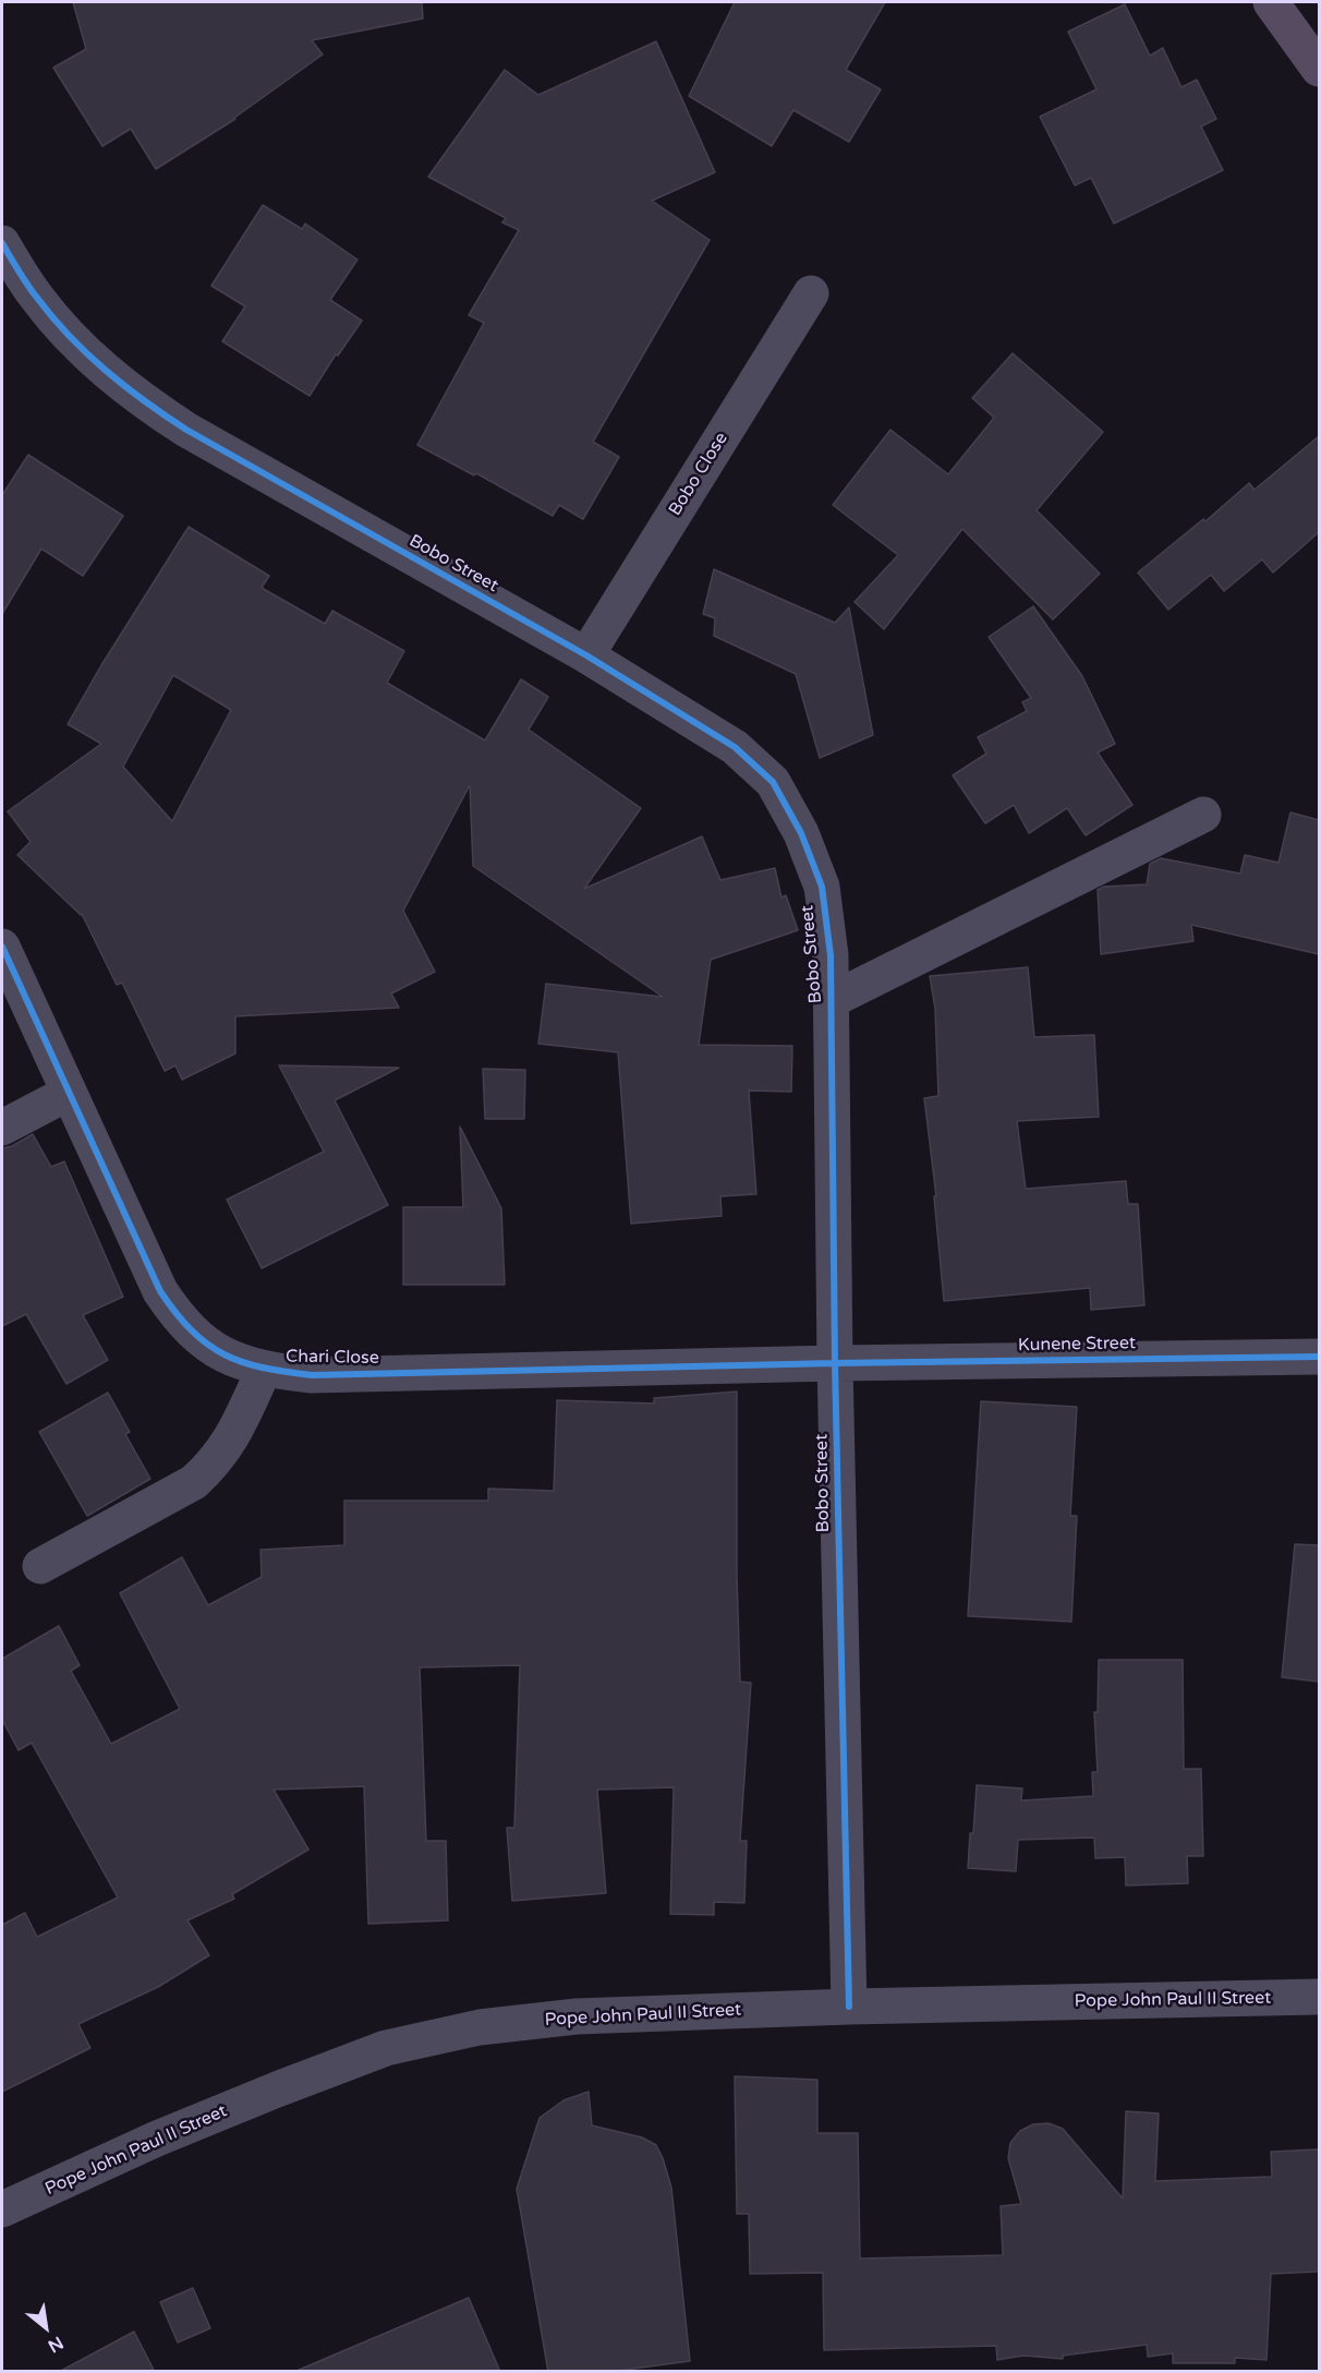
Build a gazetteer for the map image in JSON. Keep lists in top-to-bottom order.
{
  "streets": {
    "street": [
      "Bobo Close",
      "Bobo Street",
      "Kunene Street",
      "Chari Close",
      "Pope John Paul II Street"
    ]
  },
  "crossings": [
    ["Bobo Close", "Bobo Street"],
    ["Bobo Street", "Kunene Street"],
    ["Bobo Street", "Chari Close"],
    ["Bobo Street", "Pope John Paul II Street"],
    ["Kunene Street", "Chari Close"]
  ],
  "north": "bottom right"
}
